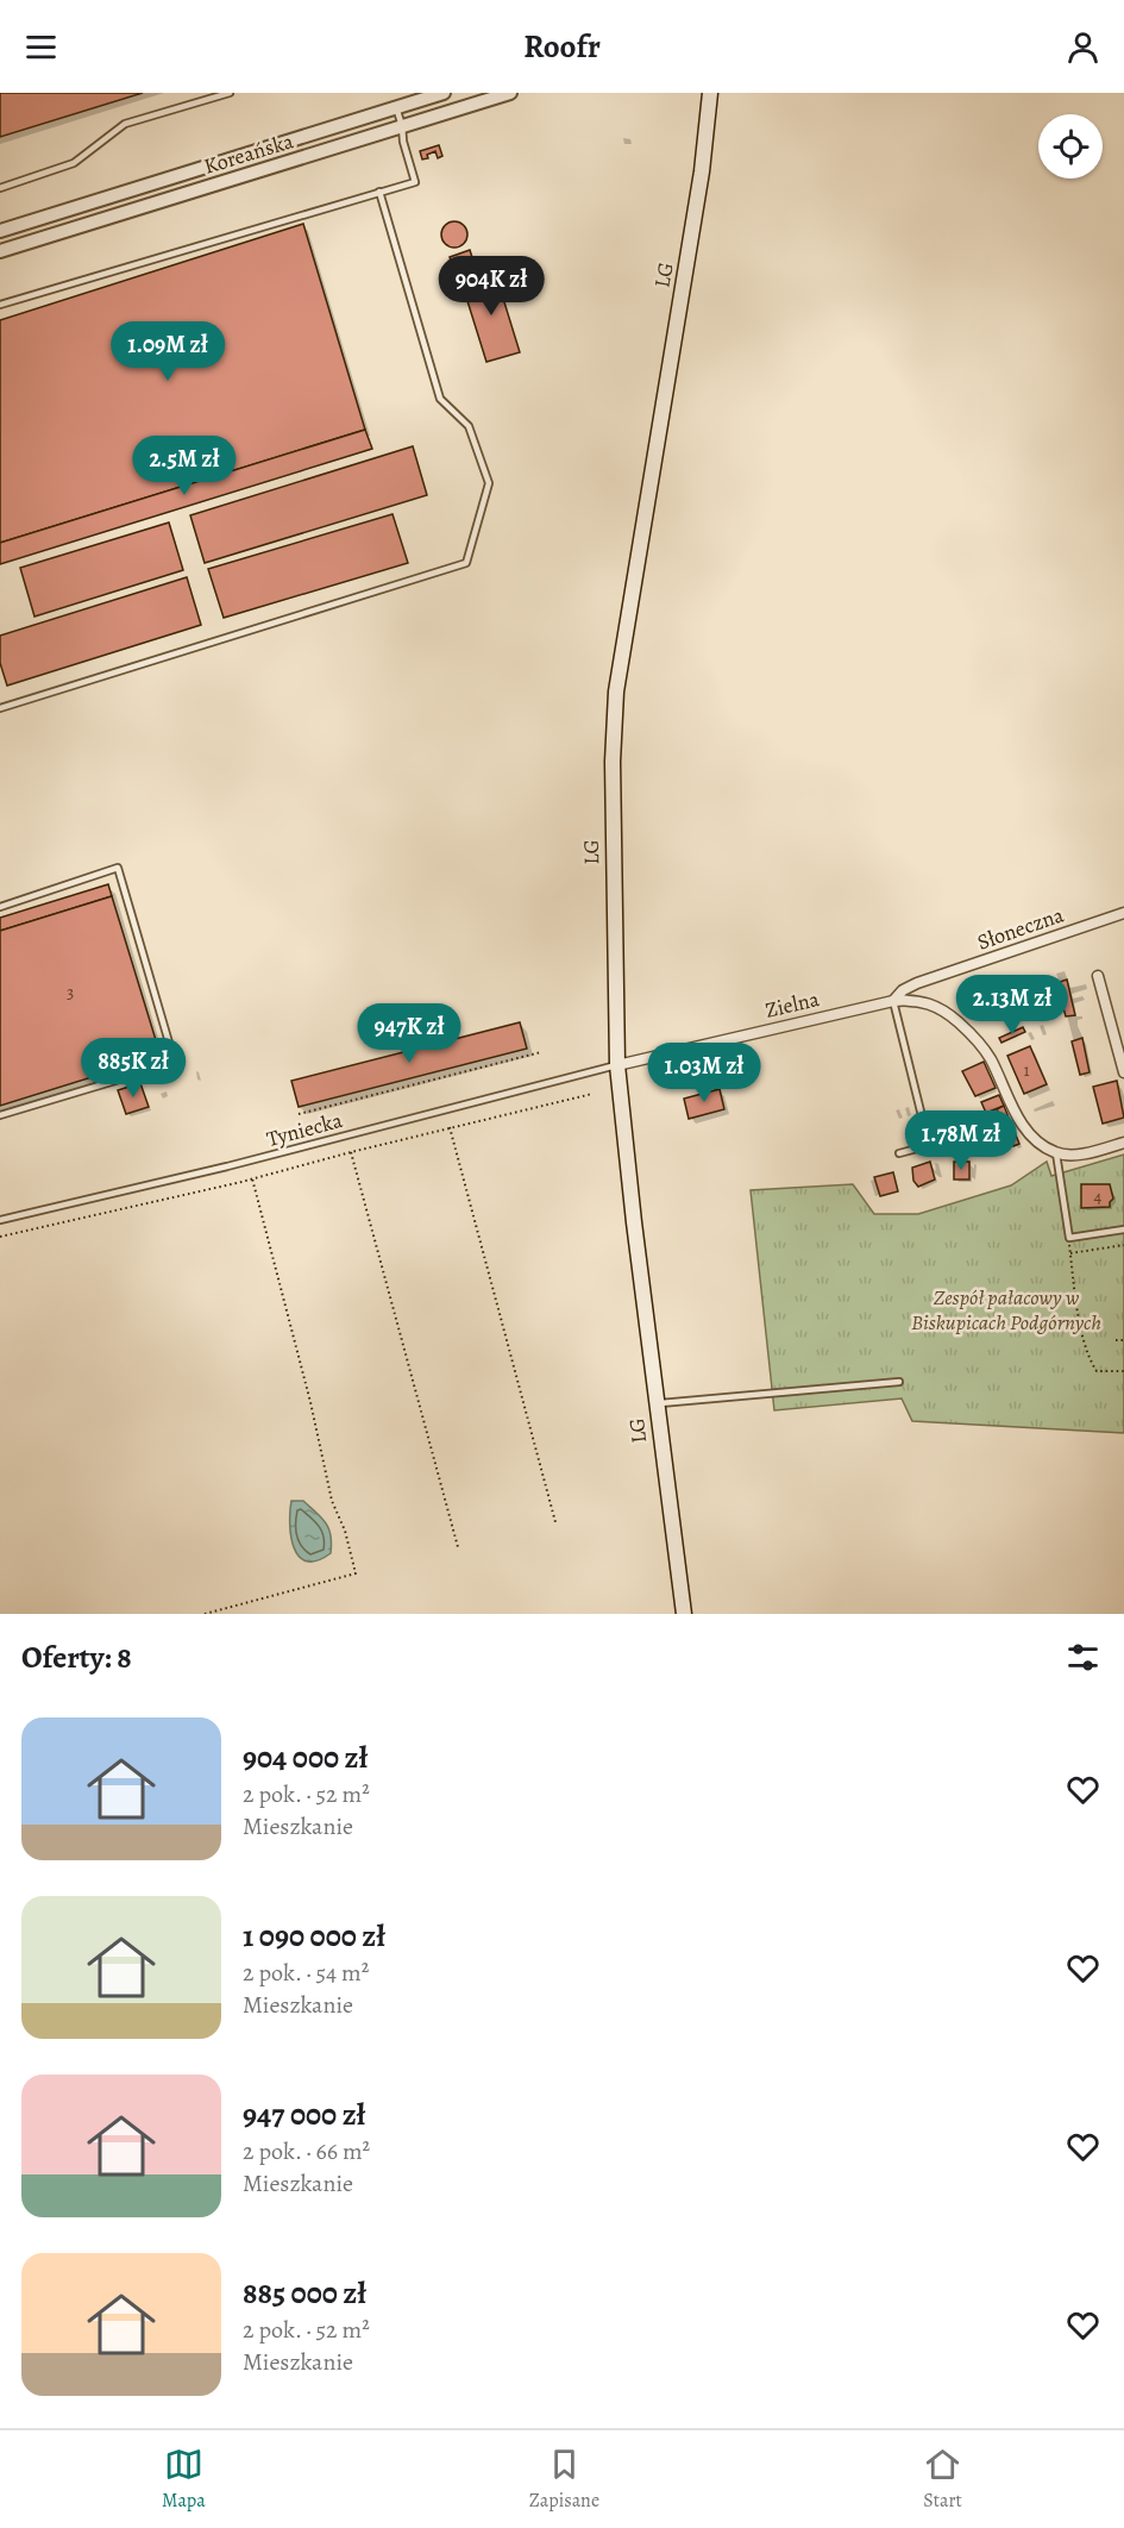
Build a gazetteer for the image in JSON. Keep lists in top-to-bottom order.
{
  "streets": {
    "main road": ["LG"],
    "street": ["Koreańska", "Słoneczna", "Zielna"],
    "lane": ["Tyniecka"]
  },
  "crossings": [
    ["LG", "Zielna"],
    ["LG", "Tyniecka"],
    ["Słoneczna", "Zielna"],
    ["Zielna", "Tyniecka"]
  ],
  "parks": ["Zespół pałacowy w Biskupicach Podgórnych"],
  "house_numbers": ["3", "1", "4"],
  "page": {
    "header": "Roofr",
    "price": [
      "904K zł",
      "1.09M zł",
      "2.5M zł",
      "2.13M zł",
      "947K zł",
      "885K zł",
      "1.03M zł",
      "1.78M zł"
    ],
    "heading": "Oferty: 8",
    "list": [
      {
        "name": "904 000 zł",
        "note": "2 pok. · 52 m² · Mieszkanie"
      },
      {
        "name": "1 090 000 zł",
        "note": "2 pok. · 54 m² · Mieszkanie"
      },
      {
        "name": "947 000 zł",
        "note": "2 pok. · 66 m² · Mieszkanie"
      },
      {
        "name": "885 000 zł",
        "note": "2 pok. · 52 m² · Mieszkanie"
      }
    ],
    "tabs": ["Mapa", "Zapisane", "Start"]
  }
}
